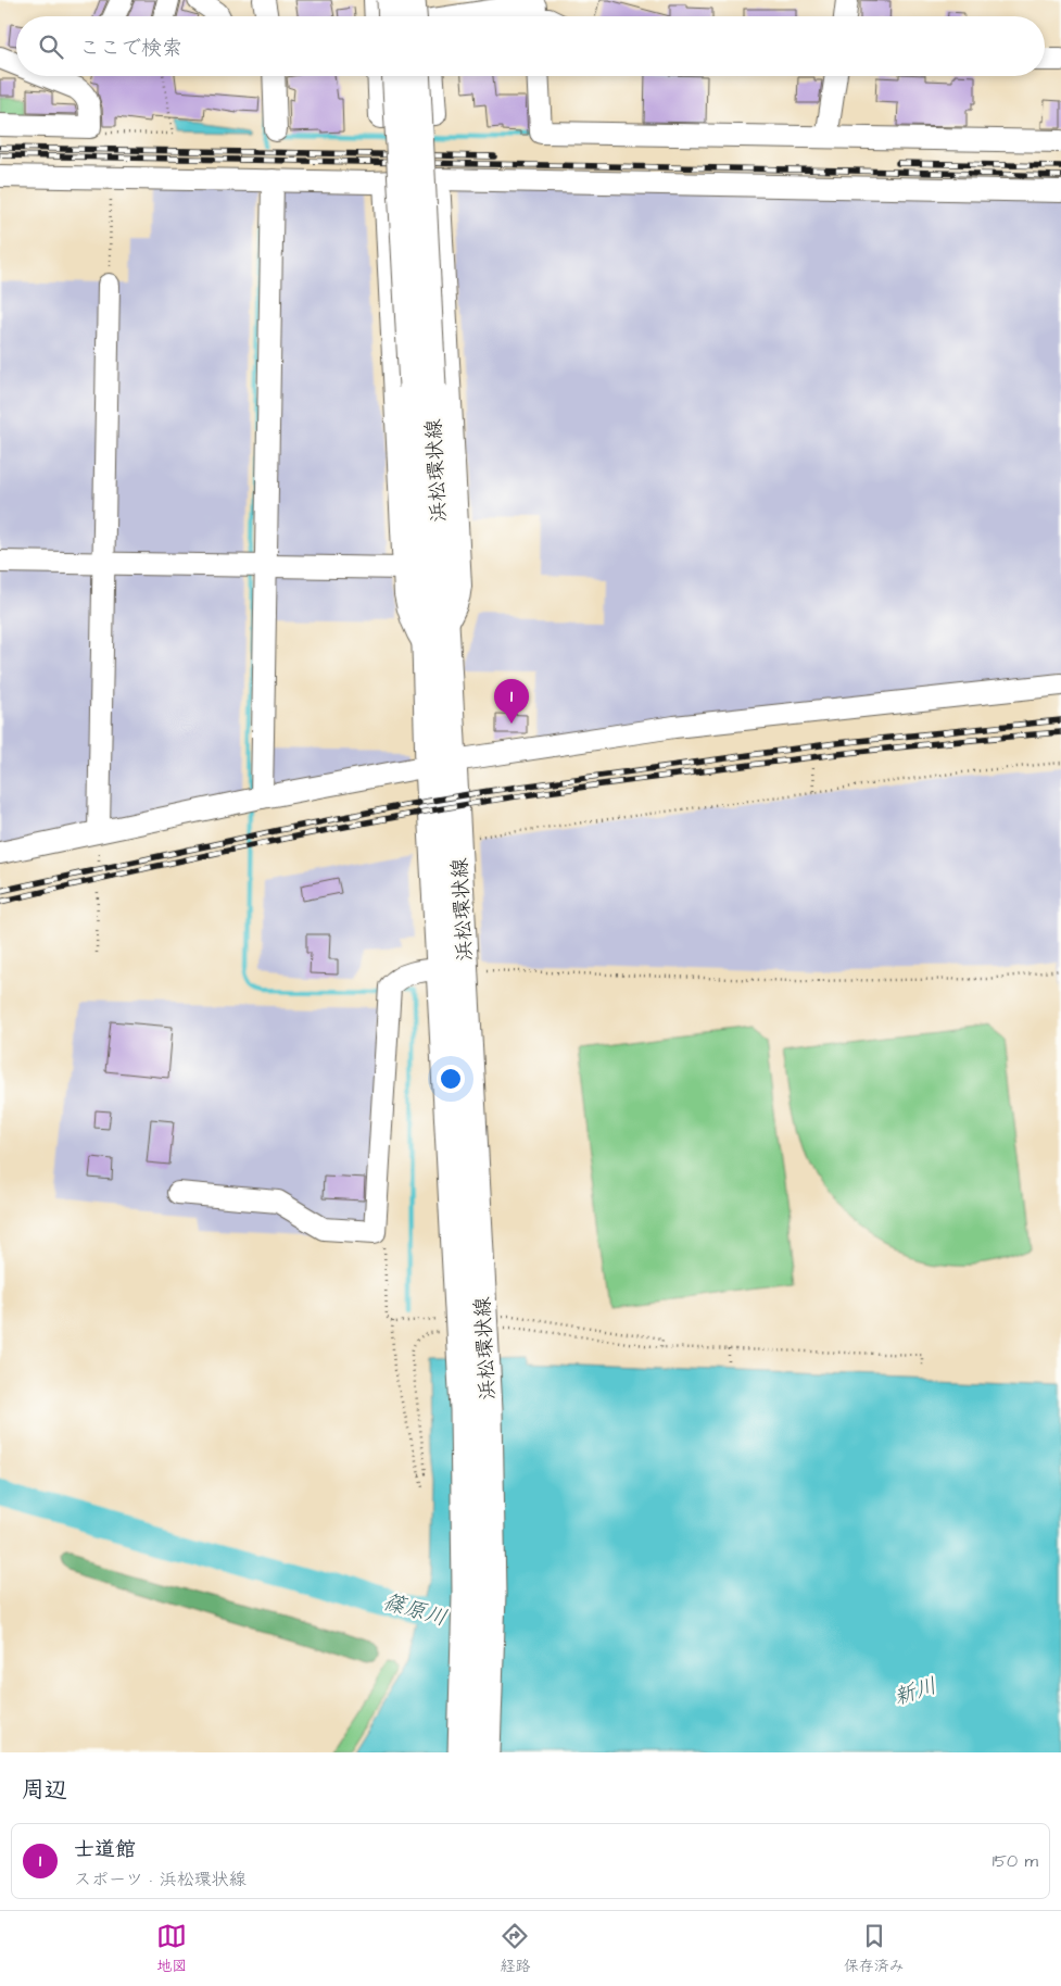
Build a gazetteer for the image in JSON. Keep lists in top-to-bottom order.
{
  "streets": {
    "main road": ["浜松環状線"]
  },
  "water": ["篠原川", "新川"],
  "page": {
    "search": "ここで検索",
    "pins": "1",
    "heading": "周辺",
    "list": [
      {
        "mark": "1",
        "name": "士道館",
        "note": "スポーツ · 浜松環状線",
        "value": "150 m"
      }
    ],
    "nav": ["地図", "経路", "保存済み"]
  }
}
